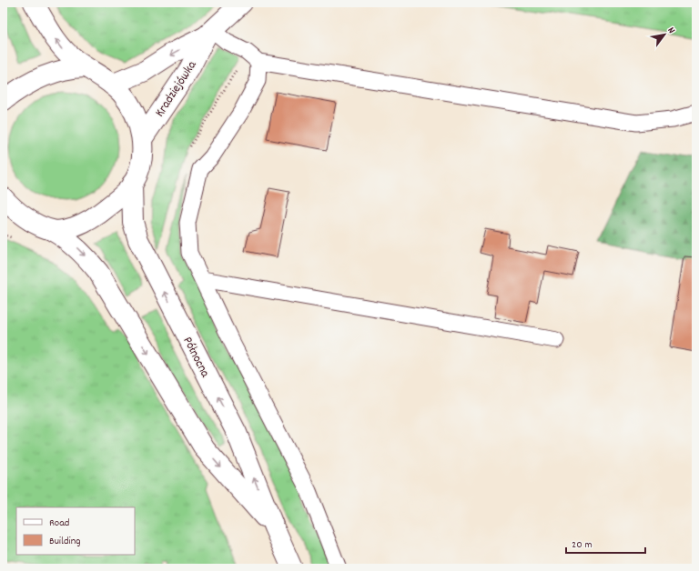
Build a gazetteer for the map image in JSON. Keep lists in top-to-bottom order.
{
  "streets": {
    "main road": ["Kradziejówka", "Północna"]
  },
  "one_way": ["Kradziejówka"],
  "legend": ["Road", "Building"],
  "scale_bar": "20 m",
  "north": "top right"
}
